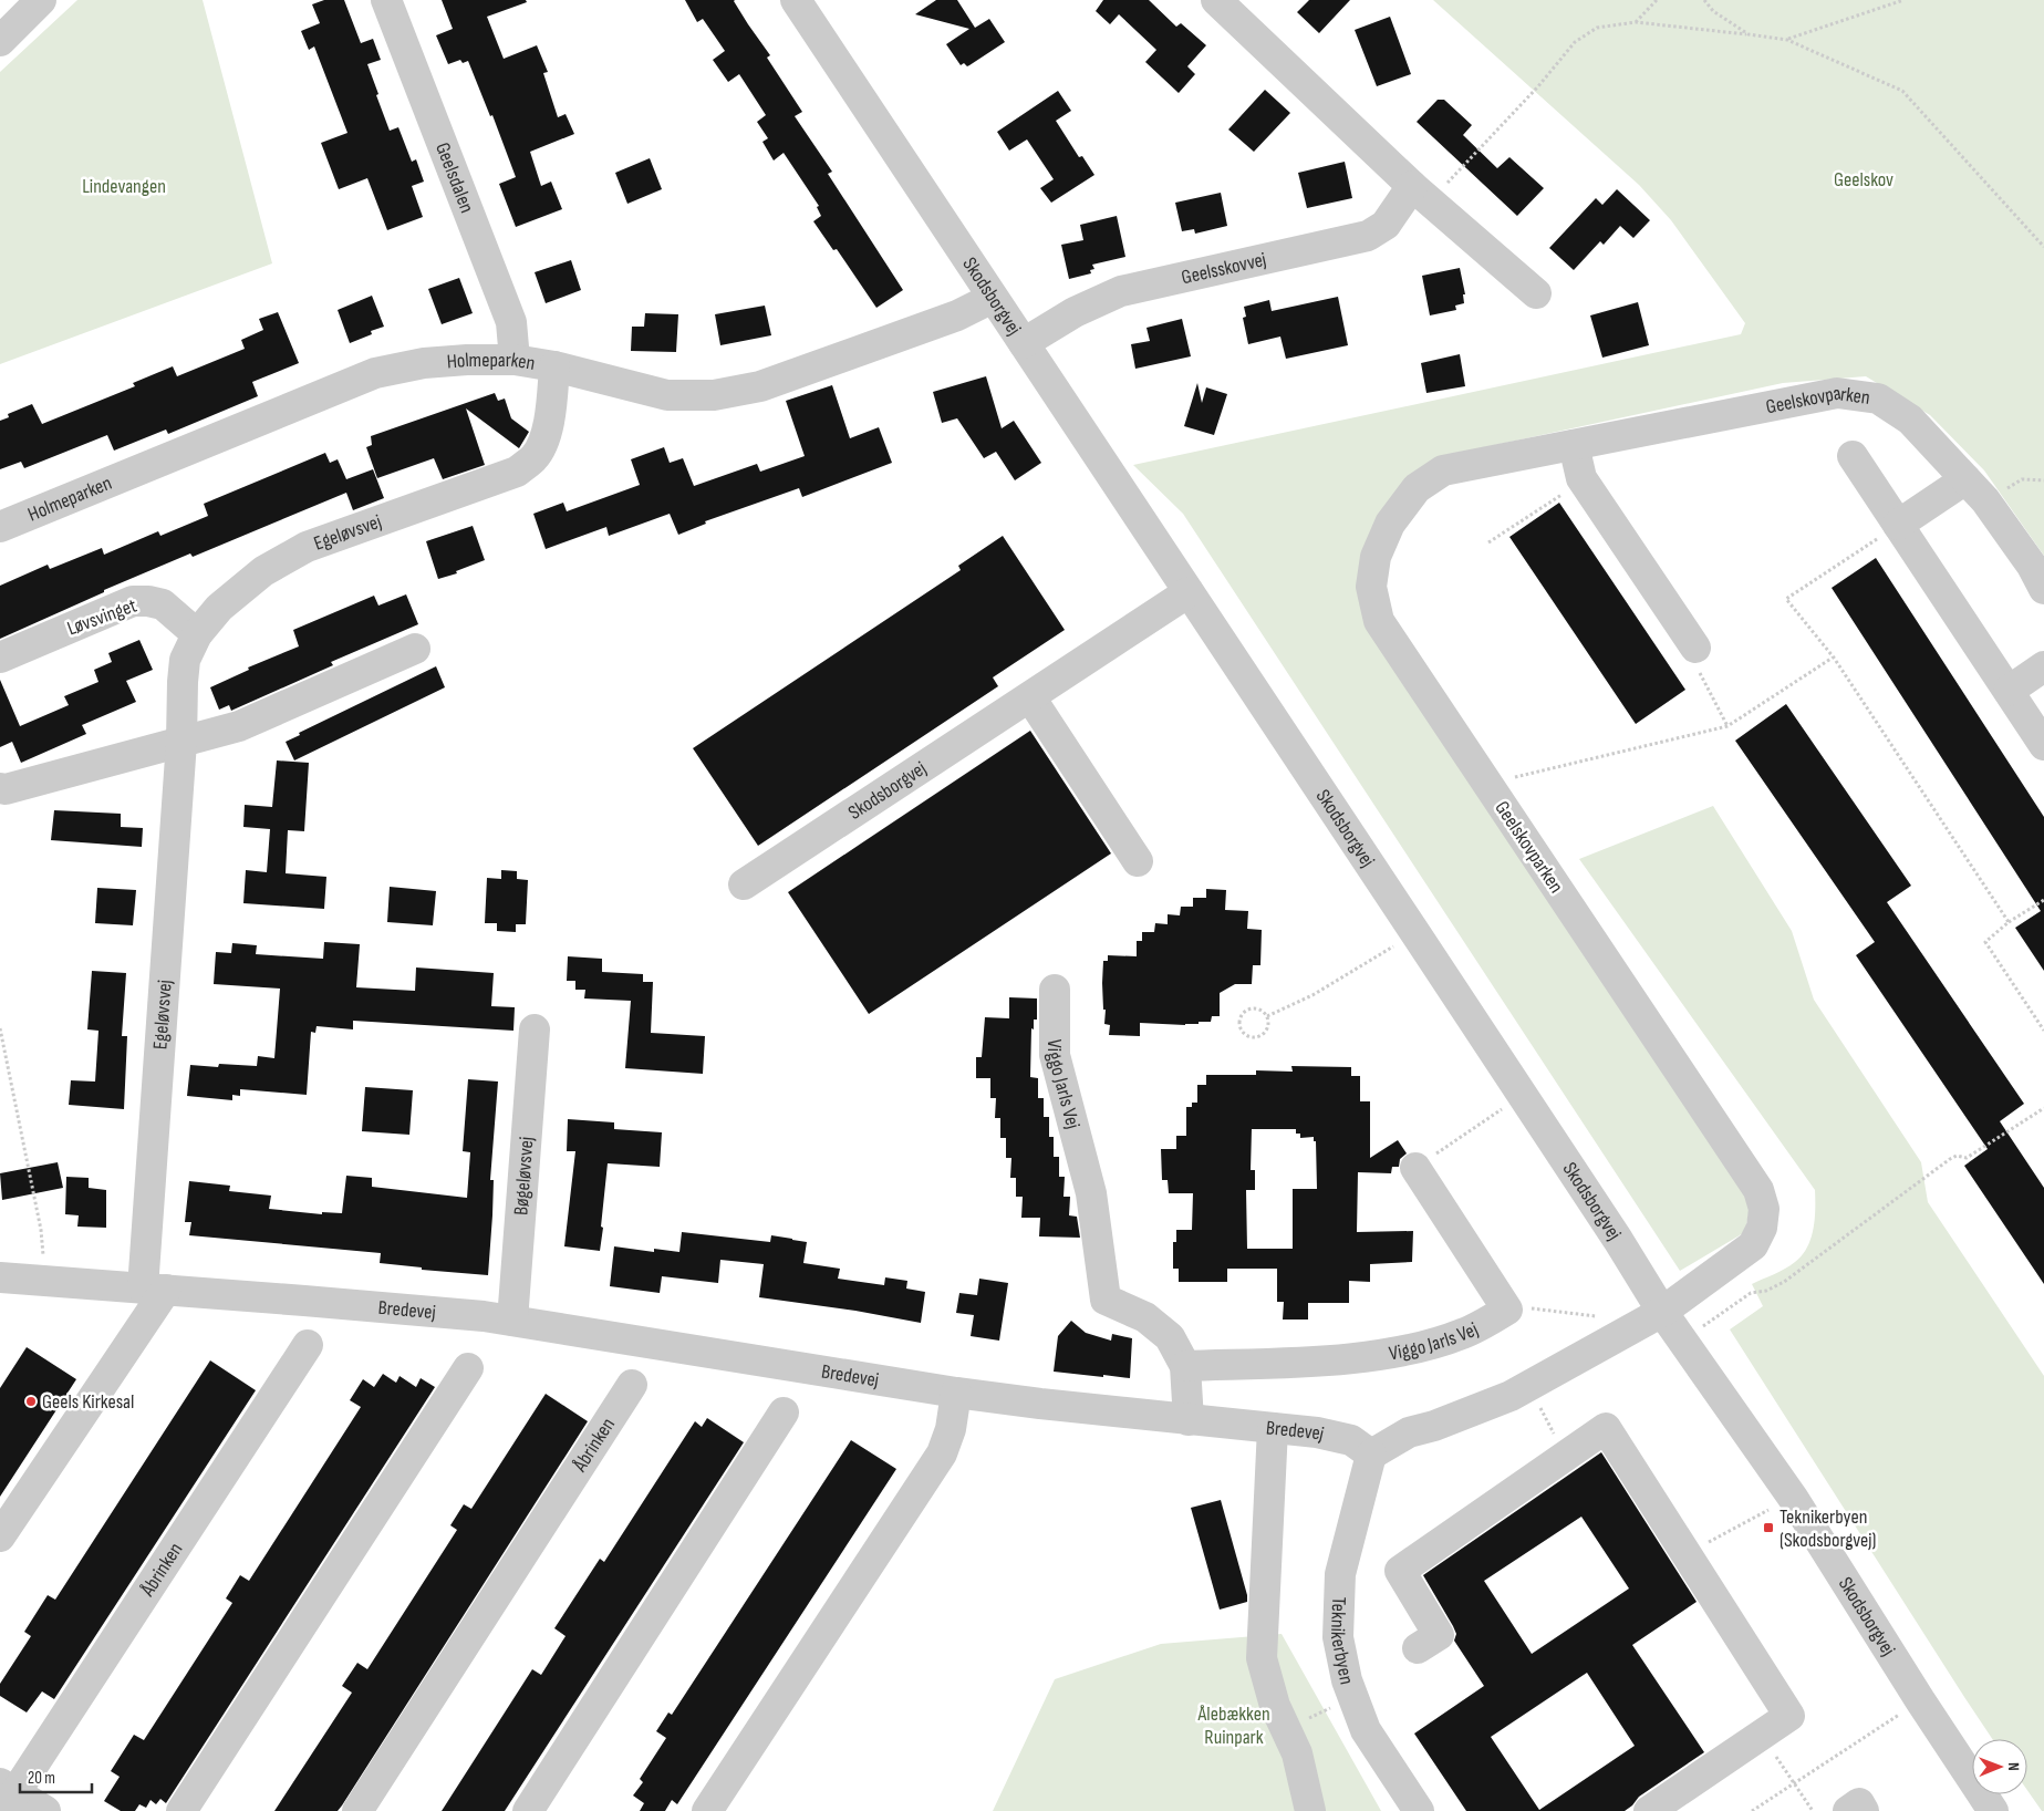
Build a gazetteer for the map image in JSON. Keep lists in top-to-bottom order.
{
  "streets": {
    "street": [
      "Geelsdalen",
      "Geelsskovvej",
      "Skodsborgvej",
      "Holmeparken",
      "Geelskovparken",
      "Egeløvsvej",
      "Løvsvinget",
      "Viggo Jarls Vej",
      "Bøgeløvsvej",
      "Bredevej",
      "Åbrinken",
      "Teknikerbyen"
    ]
  },
  "crossings": [
    ["Geelsdalen", "Holmeparken"],
    ["Geelsskovvej", "Skodsborgvej"],
    ["Skodsborgvej", "Holmeparken"],
    ["Skodsborgvej", "Geelskovparken"],
    ["Holmeparken", "Egeløvsvej"],
    ["Egeløvsvej", "Løvsvinget"],
    ["Egeløvsvej", "Bredevej"],
    ["Viggo Jarls Vej", "Bredevej"],
    ["Bøgeløvsvej", "Bredevej"],
    ["Bredevej", "Teknikerbyen"]
  ],
  "parks": ["Geelskov", "Lindevangen", "Ålebækken Ruinpark"],
  "places": {
    "other": ["Geels Kirkesal"],
    "transit": ["Teknikerbyen (Skodsborgvej)"]
  },
  "scale_bar": "20 m",
  "north": "right"
}
